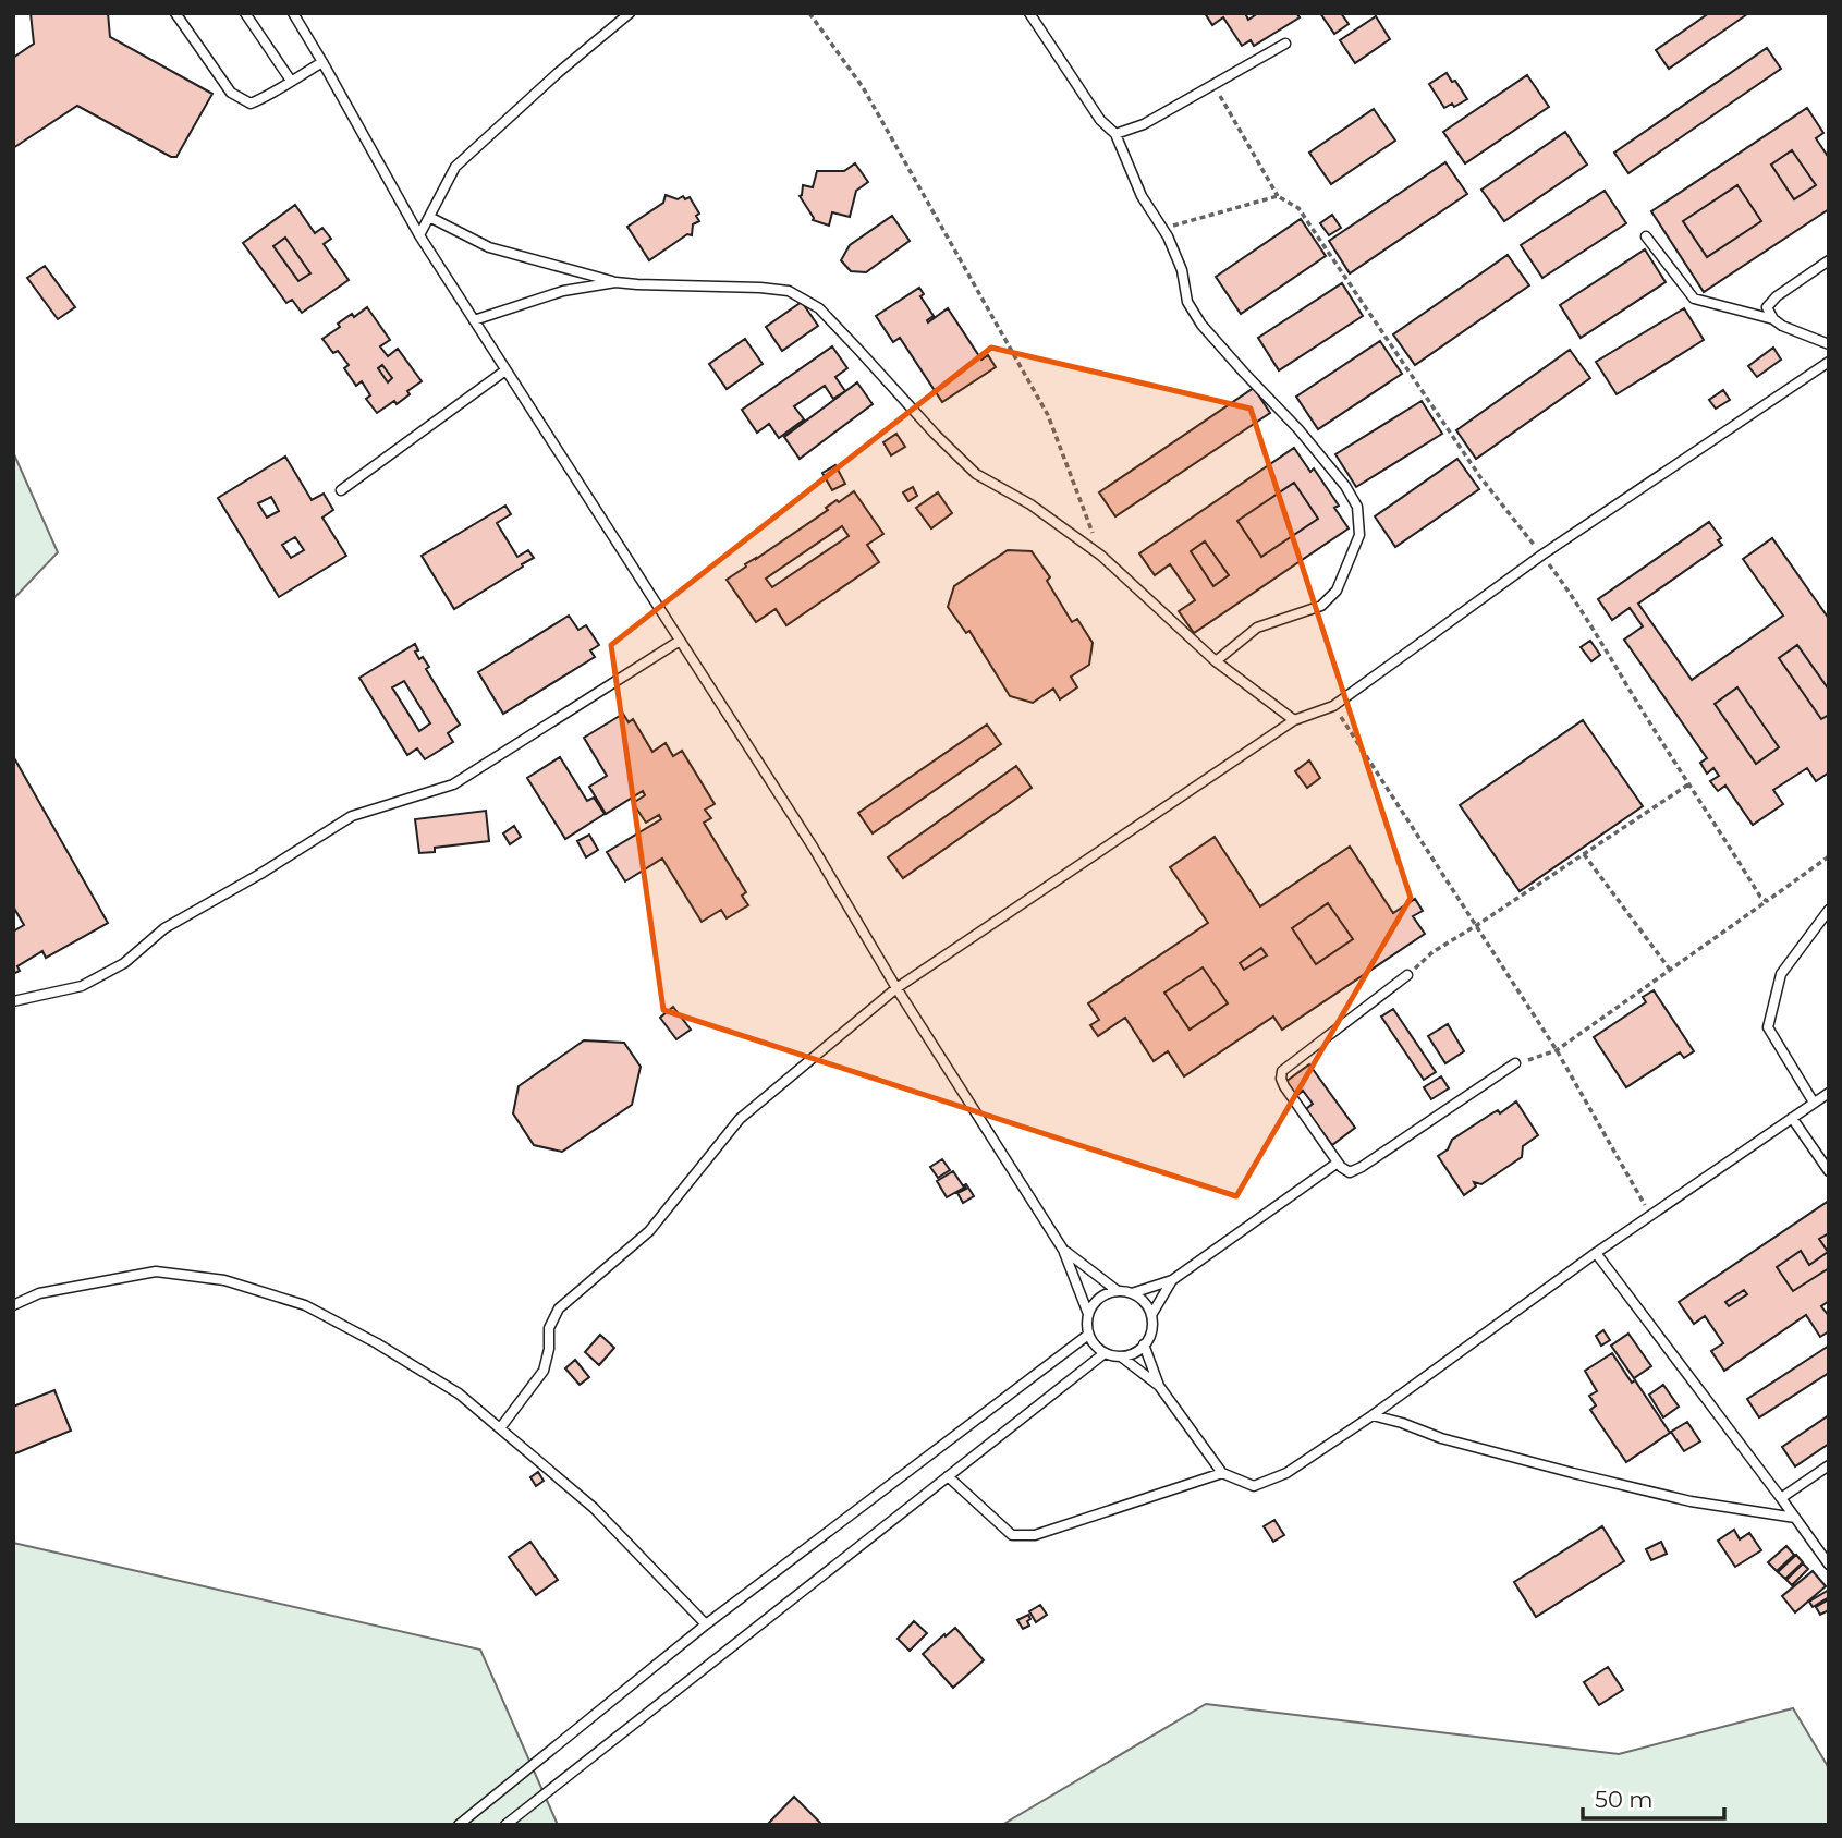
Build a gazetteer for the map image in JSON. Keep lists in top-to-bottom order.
{
  "scale_bar": "50 m"
}
